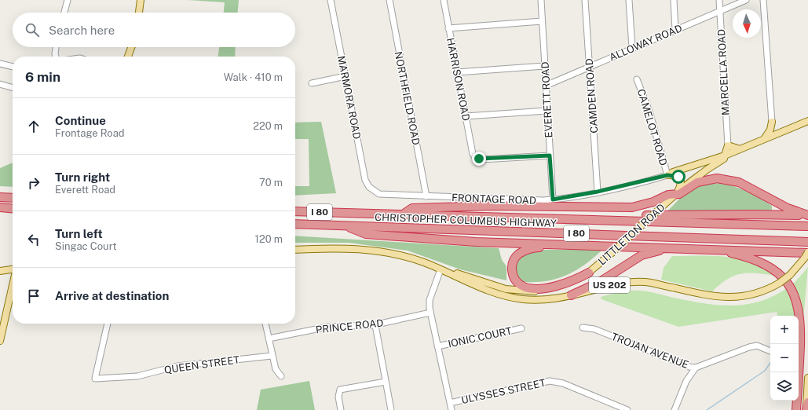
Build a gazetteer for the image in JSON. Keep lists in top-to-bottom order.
{
  "streets": {
    "highway": ["I 80", "CHRISTOPHER COLUMBUS HIGHWAY"],
    "main road": ["LITTLETON ROAD", "US 202"],
    "street": [
      "ALLOWAY ROAD",
      "MARCELLA ROAD",
      "HARRISON ROAD",
      "CAMDEN ROAD",
      "MARMORA ROAD",
      "NORTHFIELD ROAD",
      "EVERETT ROAD",
      "CAMELOT ROAD",
      "FRONTAGE ROAD",
      "PRINCE ROAD",
      "IONIC COURT",
      "TROJAN AVENUE",
      "QUEEN STREET",
      "ULYSSES STREET"
    ]
  },
  "crossings": [
    ["ALLOWAY ROAD", "MARCELLA ROAD"],
    ["ALLOWAY ROAD", "CAMDEN ROAD"],
    ["ALLOWAY ROAD", "EVERETT ROAD"],
    ["HARRISON ROAD", "EVERETT ROAD"],
    ["CAMDEN ROAD", "FRONTAGE ROAD"],
    ["MARMORA ROAD", "FRONTAGE ROAD"],
    ["NORTHFIELD ROAD", "FRONTAGE ROAD"],
    ["EVERETT ROAD", "FRONTAGE ROAD"],
    ["CAMELOT ROAD", "FRONTAGE ROAD"]
  ],
  "north": "bottom",
  "page": {
    "search": "Search here",
    "heading": ["6 min", "Walk · 410 m"],
    "list": [
      ["Continue", "Frontage Road", "220 m"],
      ["Turn right", "Everett Road", "70 m"],
      ["Turn left", "Singac Court", "120 m"],
      "Arrive at destination"
    ],
    "map_buttons": ["+", "−"]
  }
}
